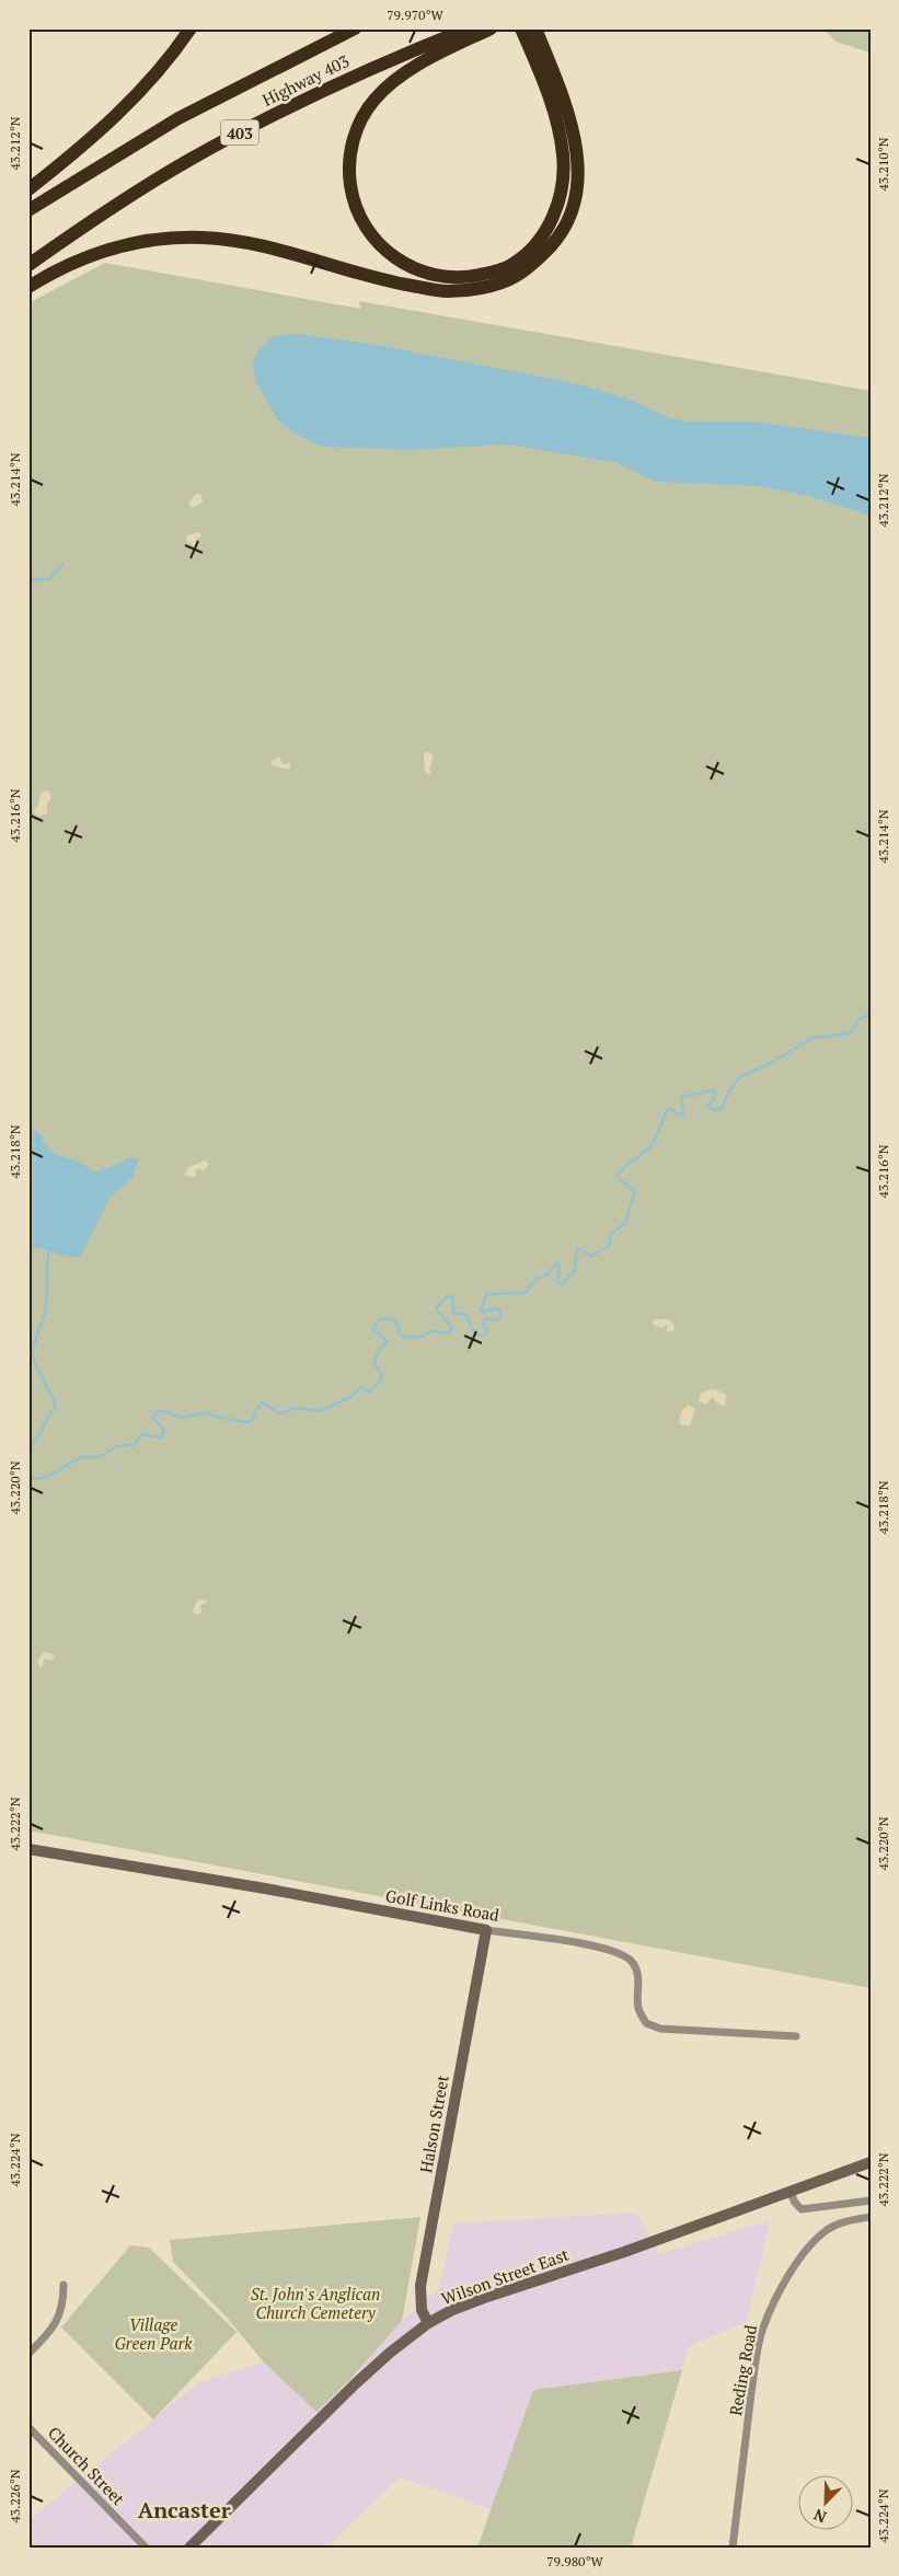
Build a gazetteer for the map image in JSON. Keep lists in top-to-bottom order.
{
  "streets": {
    "highway": ["Highway 403", "403"],
    "main road": ["Golf Links Road", "Halson Street", "Wilson Street East"],
    "street": ["Reding Road", "Church Street"]
  },
  "crossings": [
    ["Golf Links Road", "Halson Street"],
    ["Halson Street", "Wilson Street East"]
  ],
  "districts": ["Ancaster"],
  "parks": ["St. John's Anglican Church Cemetery", "Village Green Park"],
  "north": "bottom left",
  "coordinates": [
    "79.970°W",
    "43.212°N",
    "43.210°N",
    "43.214°N",
    "43.216°N",
    "43.218°N",
    "43.220°N",
    "43.222°N",
    "43.224°N",
    "43.226°N",
    "79.980°W"
  ]
}
